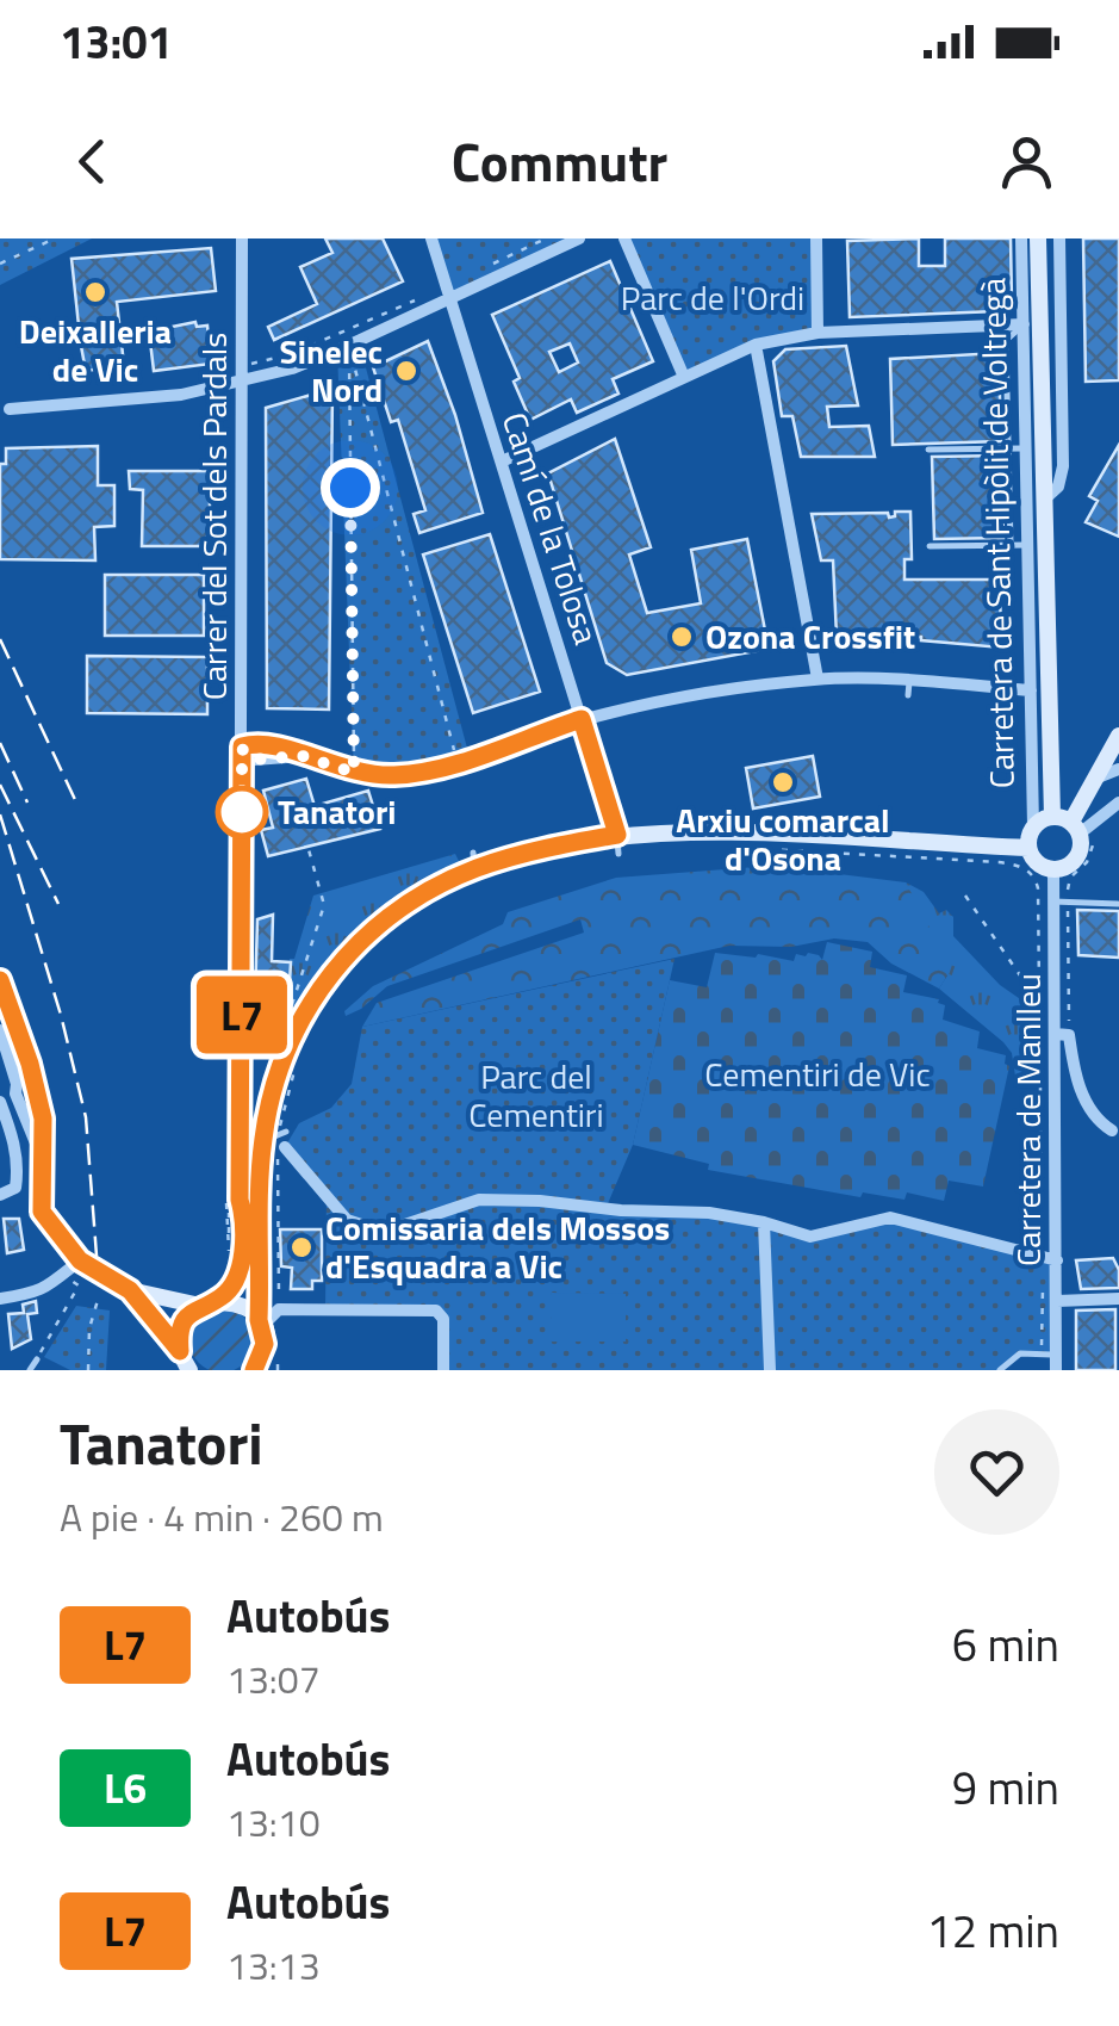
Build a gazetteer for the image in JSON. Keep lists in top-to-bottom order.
{
  "streets": {
    "street": [
      "Carrer del Sot dels Pardals",
      "Camí de la Tolosa",
      "Carretera de Sant Hipòlit de Voltregà",
      "Carretera de Manlleu"
    ]
  },
  "crossings": [
    ["Carretera de Sant Hipòlit de Voltregà", "Carretera de Manlleu"]
  ],
  "parks": ["Parc de l'Ordi", "Cementiri de Vic", "Parc del Cementiri"],
  "places": [
    "Deixalleria de Vic",
    "Sinelec Nord",
    "Ozona Crossfit",
    "Arxiu comarcal d'Osona",
    "Tanatori",
    "Comissaria dels Mossos d'Esquadra a Vic"
  ],
  "lines": ["bus line L7"],
  "page": {
    "status": "13:01",
    "header": "Commutr",
    "on_map": "L7",
    "heading": ["Tanatori", "A pie · 4 min · 260 m"],
    "list": [
      {
        "mark": "L7",
        "name": "Autobús",
        "note": "13:07",
        "value": "6 min"
      },
      {
        "mark": "L6",
        "name": "Autobús",
        "note": "13:10",
        "value": "9 min"
      },
      {
        "mark": "L7",
        "name": "Autobús",
        "note": "13:13",
        "value": "12 min"
      }
    ]
  }
}
